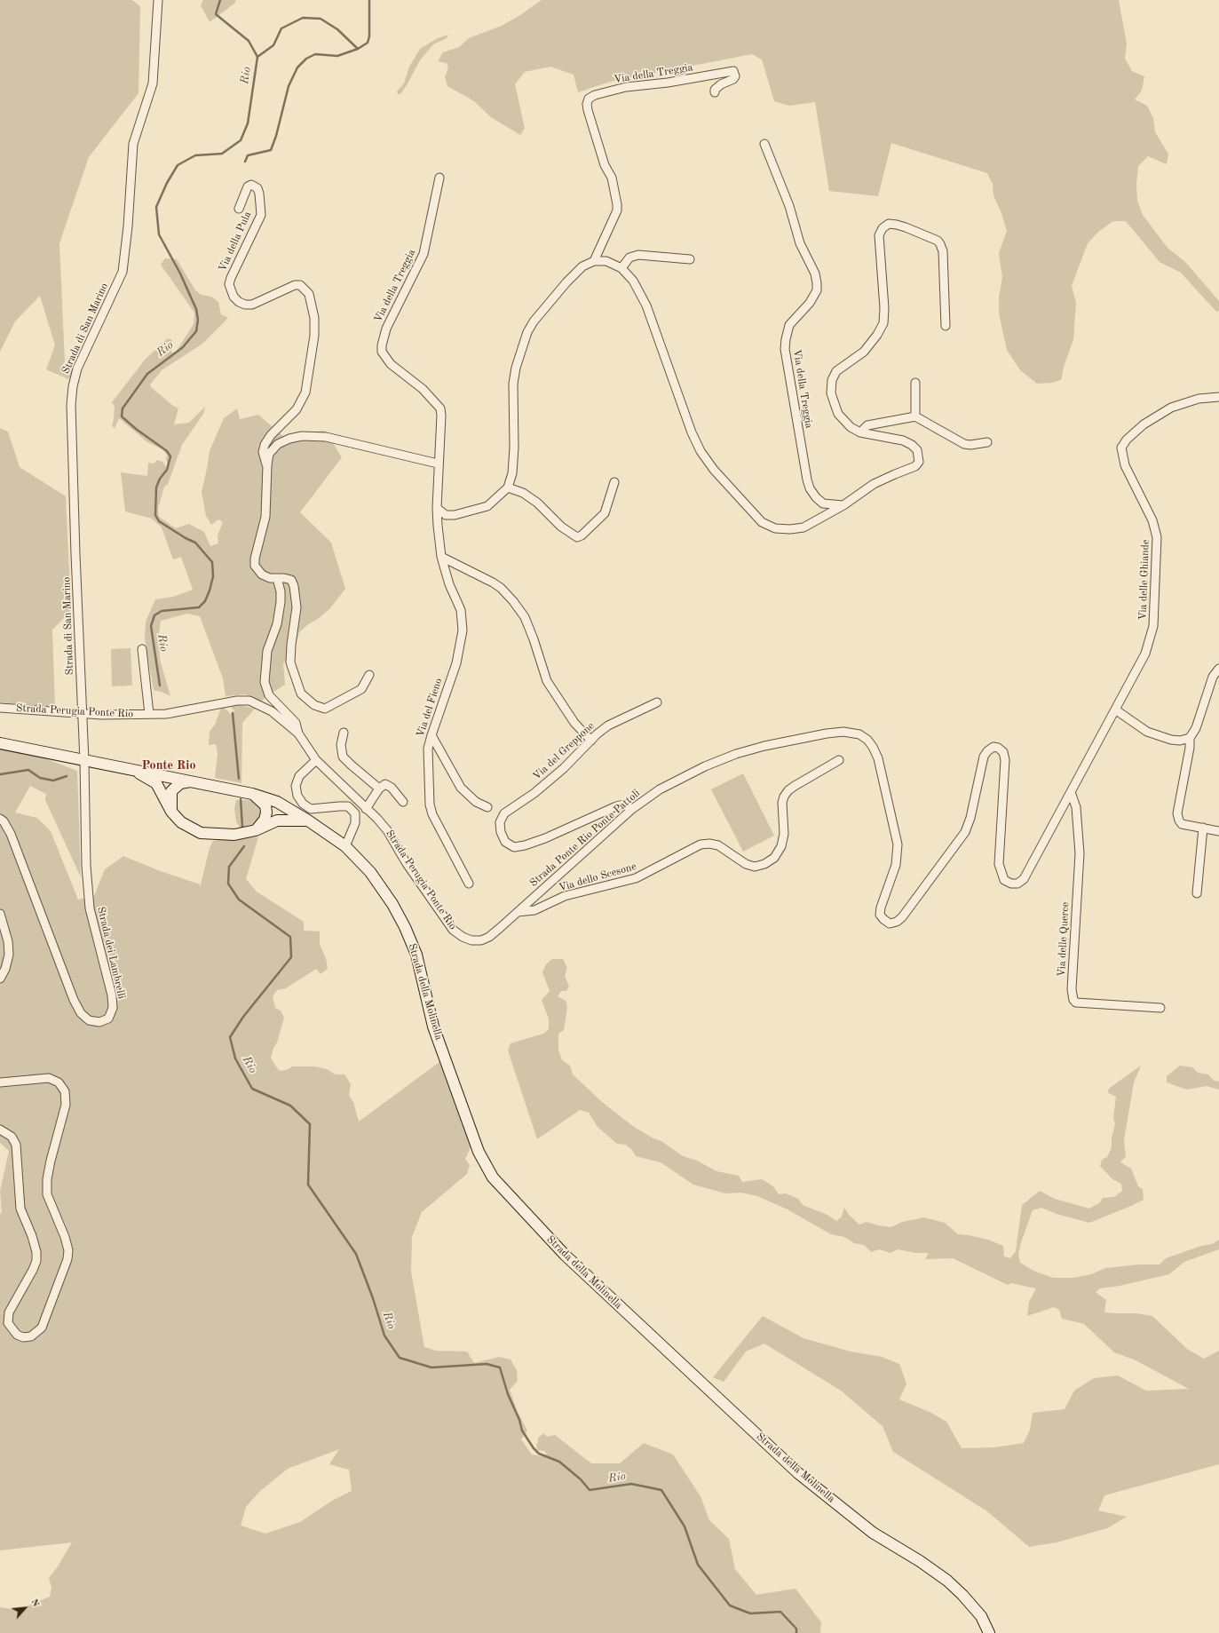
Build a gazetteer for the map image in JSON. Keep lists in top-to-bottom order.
{
  "streets": {
    "main road": ["Strada della Molinella"],
    "street": [
      "Via della Treggia",
      "Via della Pula",
      "Strada di San Marino",
      "Via delle Ghiande",
      "Via del Fieno",
      "Strada Perugia Ponte Rio",
      "Via del Greppone",
      "Strada Ponte Rio Ponte Pattoli",
      "Via dello Scesone",
      "Via delle Querce",
      "Strada dei Lambrelli"
    ]
  },
  "crossings": [
    ["Via della Treggia", "Via del Fieno"],
    ["Strada di San Marino", "Strada Perugia Ponte Rio"],
    ["Strada di San Marino", "Strada dei Lambrelli"],
    ["Via delle Ghiande", "Strada Ponte Rio Ponte Pattoli"],
    ["Via delle Ghiande", "Via delle Querce"],
    ["Strada Perugia Ponte Rio", "Strada Ponte Rio Ponte Pattoli"],
    ["Strada Perugia Ponte Rio", "Via dello Scesone"],
    ["Strada Perugia Ponte Rio", "Strada dei Lambrelli"],
    ["Via del Greppone", "Strada Ponte Rio Ponte Pattoli"],
    ["Strada Ponte Rio Ponte Pattoli", "Via delle Querce"]
  ],
  "districts": ["Ponte Rio"],
  "water": ["Rio"],
  "north": "top right"
}
